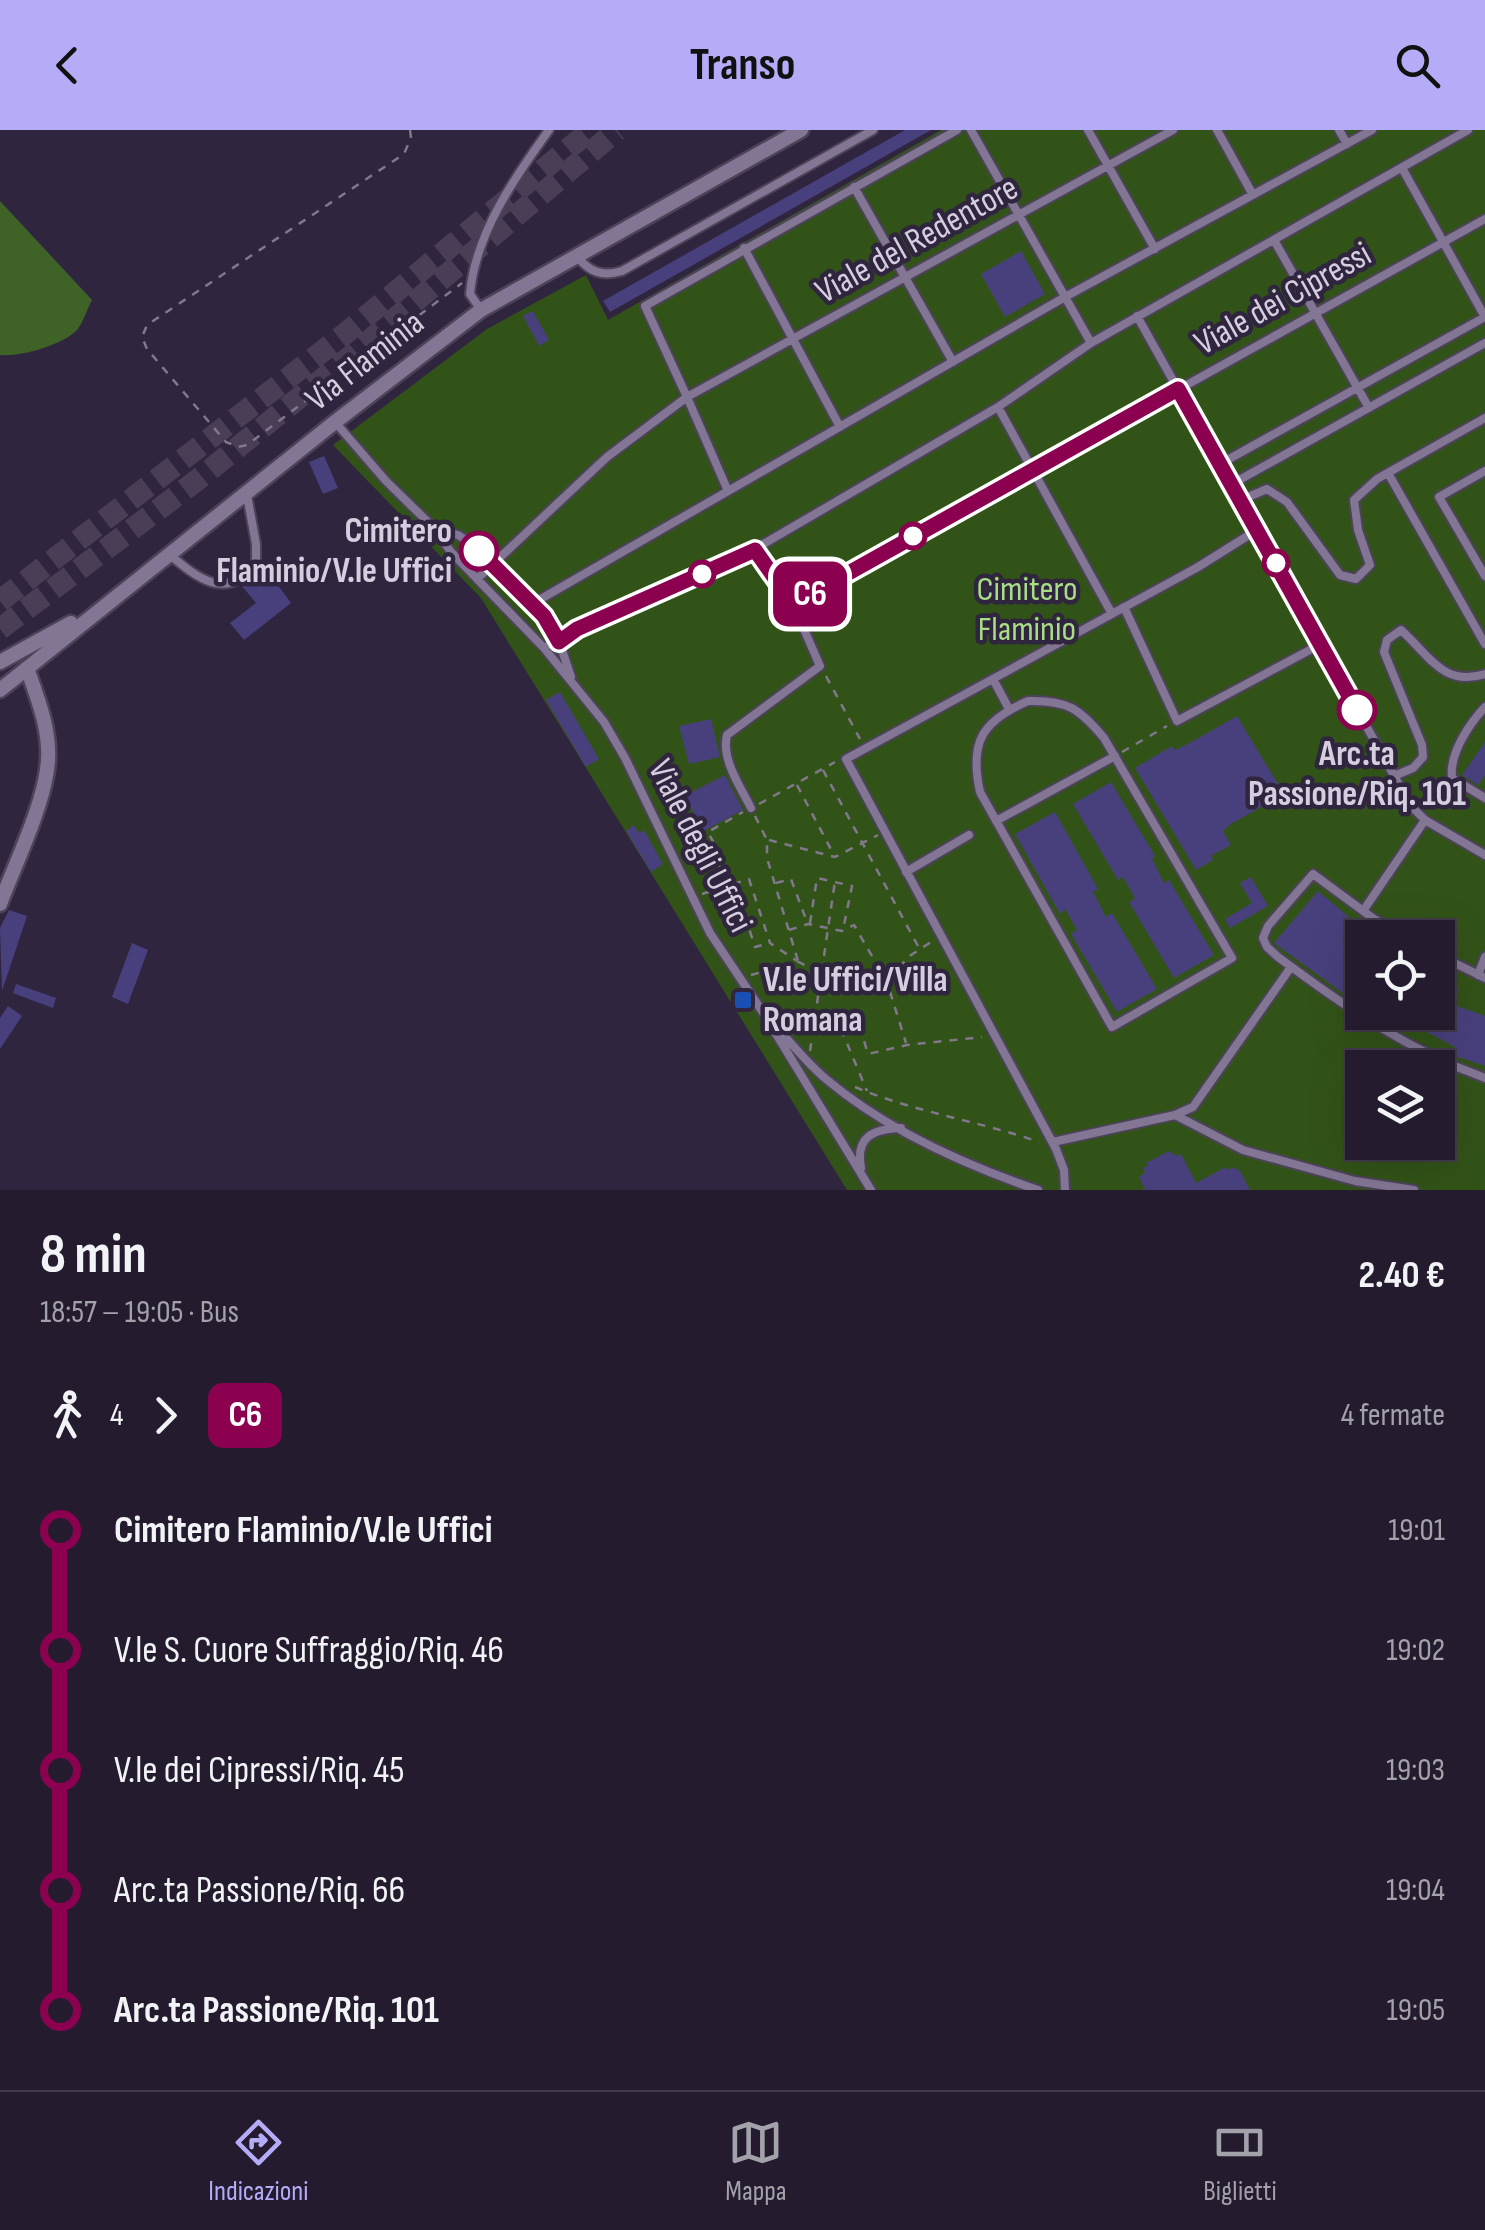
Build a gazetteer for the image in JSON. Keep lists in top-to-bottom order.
{
  "streets": {
    "street": ["Via Flaminia"],
    "lane": ["Viale del Redentore", "Viale dei Cipressi", "Viale degli Uffici"]
  },
  "crossings": [
    ["Viale del Redentore", "Viale degli Uffici"],
    ["Via Flaminia", "Viale degli Uffici"]
  ],
  "parks": ["Cimitero Flaminio"],
  "places": {
    "other": ["Cimitero Flaminio/V.le Uffici", "Arc.ta Passione/Riq. 101"],
    "transit": ["V.le Uffici/Villa Romana"]
  },
  "lines": ["bus line C6"],
  "page": {
    "header": "Transo",
    "on_map": "C6",
    "heading": ["8 min", "18:57 – 19:05 · Bus", "2.40 €"],
    "legs": ["4", "C6", "4 fermate"],
    "list": [
      {
        "name": "Cimitero Flaminio/V.le Uffici",
        "value": "19:01"
      },
      {
        "name": "V.le S. Cuore Suffraggio/Riq. 46",
        "value": "19:02"
      },
      {
        "name": "V.le dei Cipressi/Riq. 45",
        "value": "19:03"
      },
      {
        "name": "Arc.ta Passione/Riq. 66",
        "value": "19:04"
      },
      {
        "name": "Arc.ta Passione/Riq. 101",
        "value": "19:05"
      }
    ],
    "tabs": ["Indicazioni", "Mappa", "Biglietti"]
  }
}
